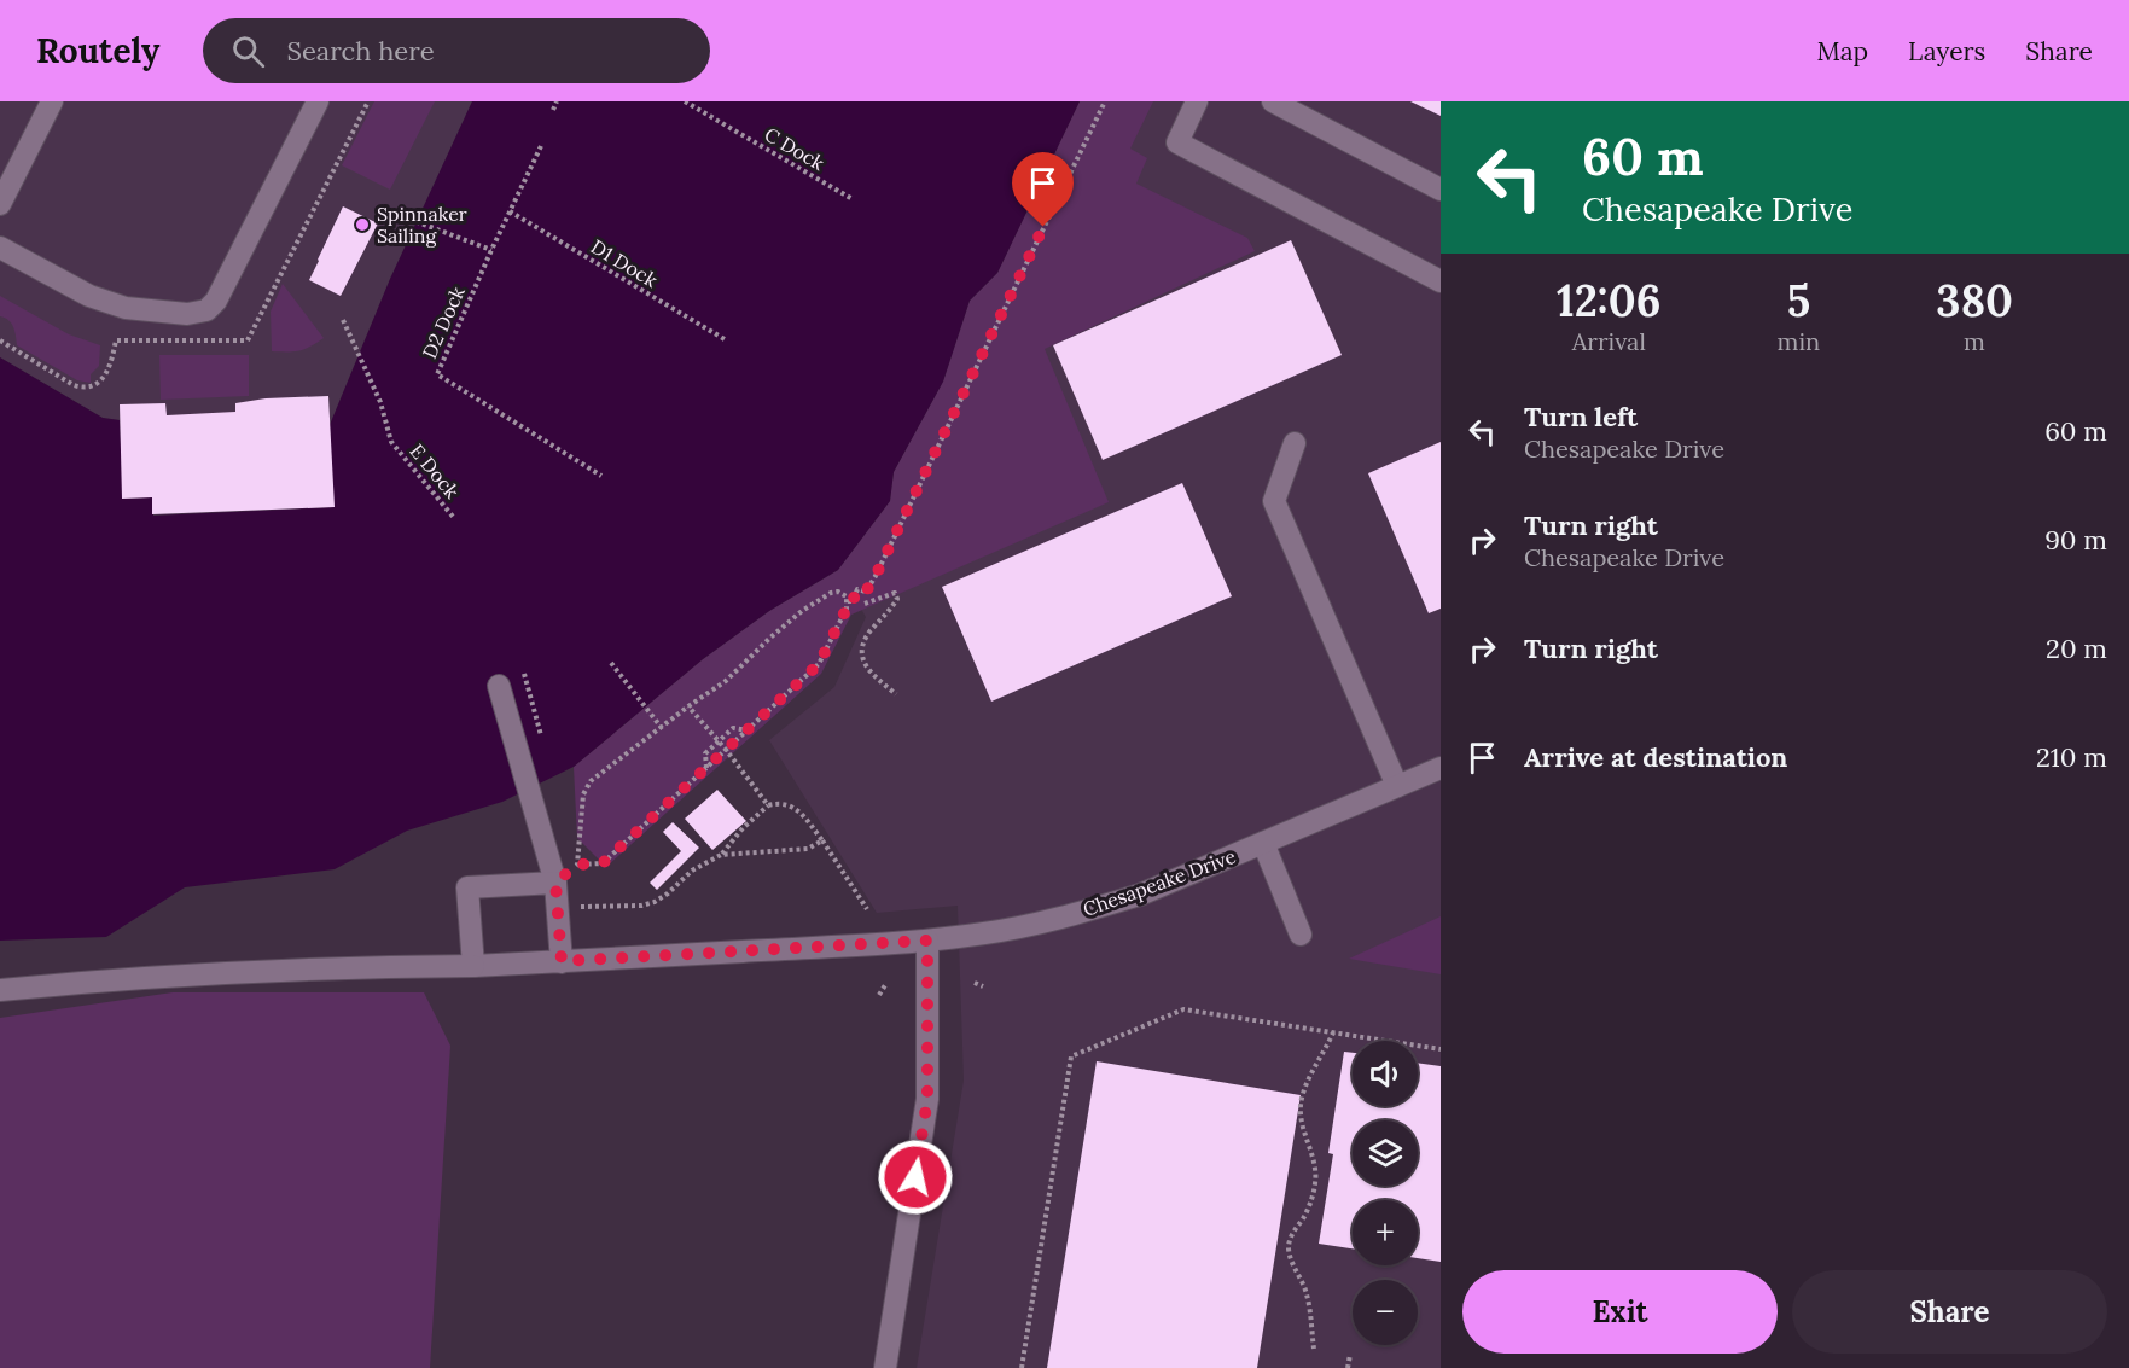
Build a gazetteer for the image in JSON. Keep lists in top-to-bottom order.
{
  "streets": {
    "street": ["Chesapeake Drive"],
    "path": [
      "C Dock",
      "D1 Dock",
      "D2 Dock",
      "E Dock"
    ]
  },
  "crossings": [
    ["D1 Dock", "D2 Dock"]
  ],
  "places": ["Spinnaker Sailing"],
  "page": {
    "header": "Routely",
    "search": "Search here",
    "nav": ["Map", "Layers", "Share"],
    "turn": ["60 m", "Chesapeake Drive"],
    "eta": [
      "12:06",
      "Arrival",
      "5",
      "min",
      "380",
      "m"
    ],
    "list": [
      {
        "name": "Turn left",
        "note": "Chesapeake Drive",
        "value": "60 m"
      },
      {
        "name": "Turn right",
        "note": "Chesapeake Drive",
        "value": "90 m"
      },
      {
        "name": "Turn right",
        "value": "20 m"
      },
      {
        "name": "Arrive at destination",
        "value": "210 m"
      }
    ],
    "map_buttons": ["+", "−"],
    "buttons": ["Exit", "Share"]
  }
}
